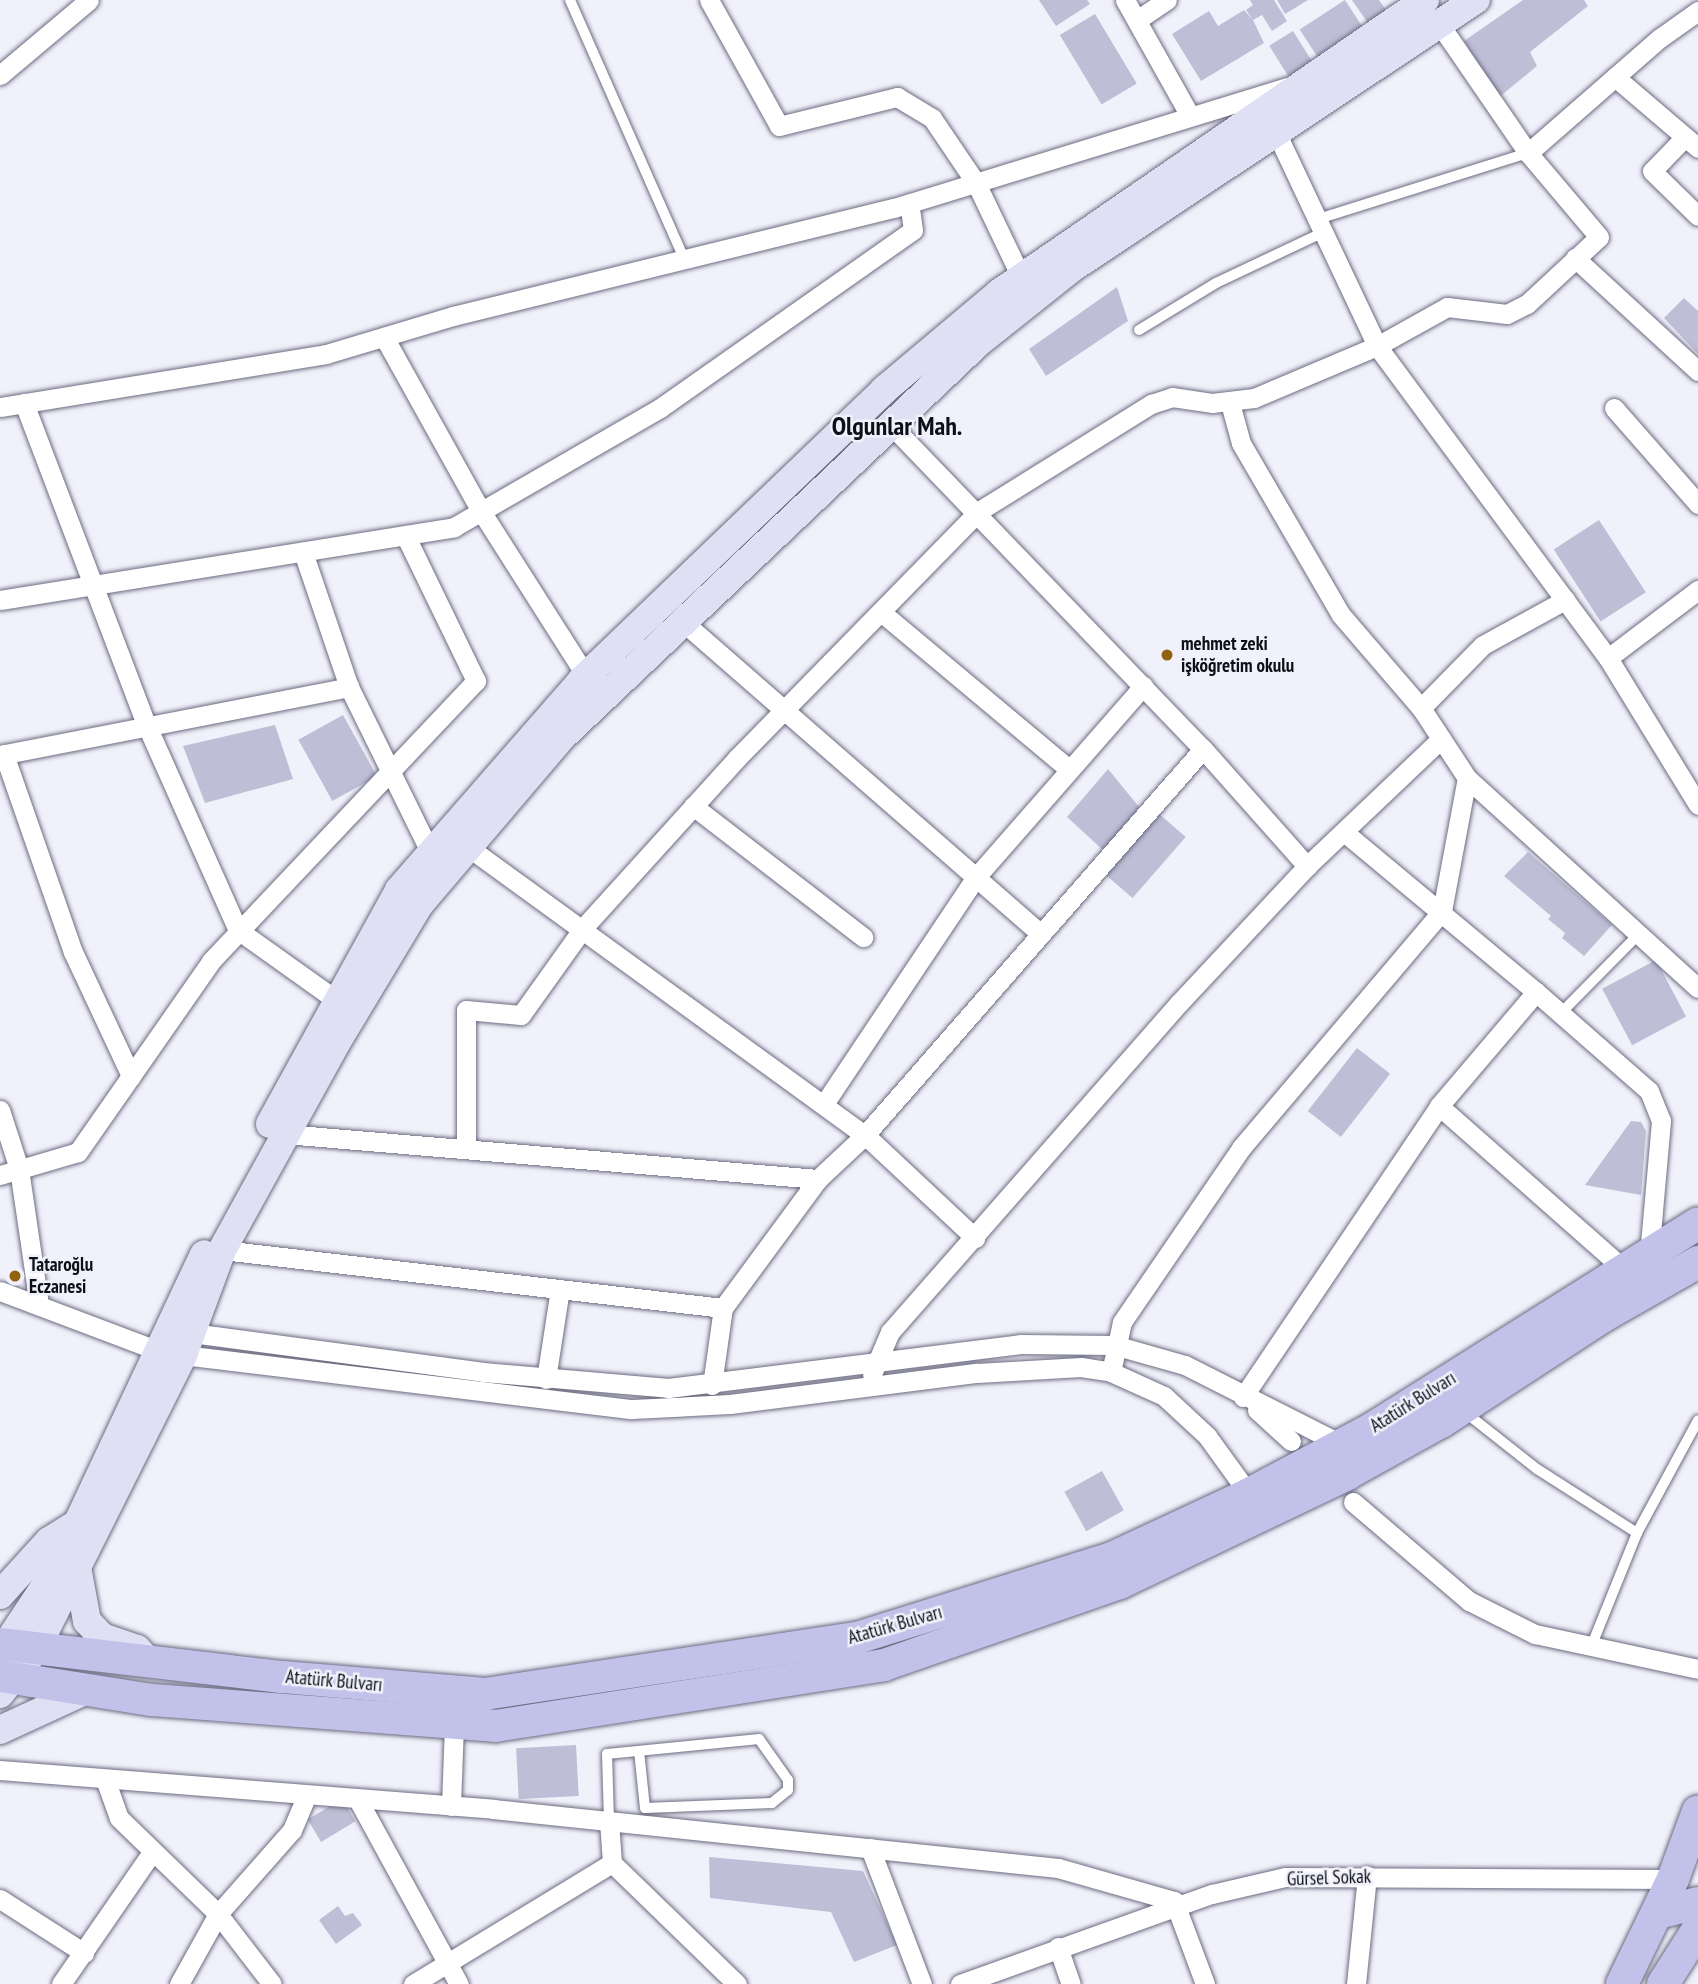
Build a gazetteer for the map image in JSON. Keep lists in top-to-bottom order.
{
  "streets": {
    "main road": ["Atatürk Bulvarı"],
    "street": ["Gürsel Sokak"]
  },
  "districts": ["Olgunlar Mah."],
  "places": ["mehmet zeki işköğretim okulu", "Tataroğlu Eczanesi"]
}
